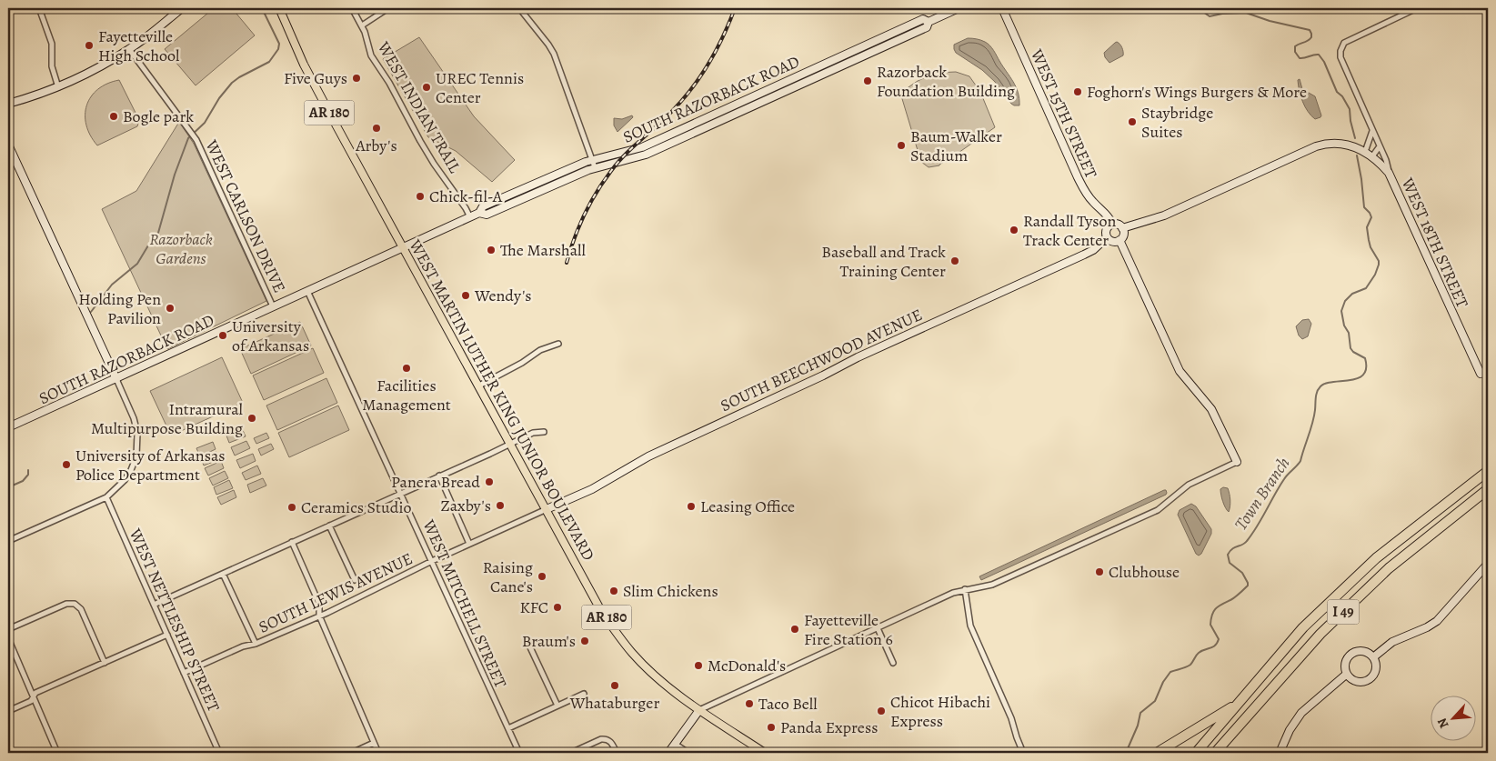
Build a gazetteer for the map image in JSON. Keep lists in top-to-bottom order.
{
  "streets": {
    "highway": ["I 49"],
    "main road": ["AR 180", "WEST MARTIN LUTHER KING JUNIOR BOULEVARD"],
    "street": [
      "SOUTH RAZORBACK ROAD",
      "WEST INDIAN TRAIL",
      "WEST 15TH STREET",
      "WEST CARLSON DRIVE",
      "WEST 18TH STREET",
      "SOUTH BEECHWOOD AVENUE",
      "SOUTH LEWIS AVENUE",
      "WEST MITCHELL STREET",
      "WEST NETTLESHIP STREET"
    ]
  },
  "crossings": [
    ["SOUTH RAZORBACK ROAD", "WEST INDIAN TRAIL"],
    ["SOUTH RAZORBACK ROAD", "WEST CARLSON DRIVE"],
    ["SOUTH RAZORBACK ROAD", "WEST MARTIN LUTHER KING JUNIOR BOULEVARD"],
    ["SOUTH RAZORBACK ROAD", "WEST MITCHELL STREET"],
    ["WEST 15TH STREET", "SOUTH BEECHWOOD AVENUE"],
    ["SOUTH BEECHWOOD AVENUE", "WEST MARTIN LUTHER KING JUNIOR BOULEVARD"],
    ["SOUTH BEECHWOOD AVENUE", "SOUTH LEWIS AVENUE"],
    ["WEST MARTIN LUTHER KING JUNIOR BOULEVARD", "SOUTH LEWIS AVENUE"],
    ["SOUTH LEWIS AVENUE", "WEST MITCHELL STREET"],
    ["SOUTH LEWIS AVENUE", "WEST NETTLESHIP STREET"]
  ],
  "water": ["Town Branch"],
  "parks": ["Razorback Gardens"],
  "places": [
    "Fayetteville High School",
    "Five Guys",
    "Razorback Foundation Building",
    "UREC Tennis Center",
    "Foghorn's Wings Burgers & More",
    "Bogle park",
    "Staybridge Suites",
    "Arby's",
    "Baum-Walker Stadium",
    "Chick-fil-A",
    "Randall Tyson Track Center",
    "The Marshall",
    "Baseball and Track Training Center",
    "Wendy's",
    "Holding Pen Pavilion",
    "University of Arkansas",
    "Facilities Management",
    "Intramural Multipurpose Building",
    "University of Arkansas Police Department",
    "Panera Bread",
    "Zaxby's",
    "Leasing Office",
    "Ceramics Studio",
    "Clubhouse",
    "Raising Cane's",
    "Slim Chickens",
    "KFC",
    "Fayetteville Fire Station 6",
    "Braum's",
    "McDonald's",
    "Whataburger",
    "Taco Bell",
    "Chicot Hibachi Express",
    "Panda Express"
  ],
  "north": "bottom left"
}
